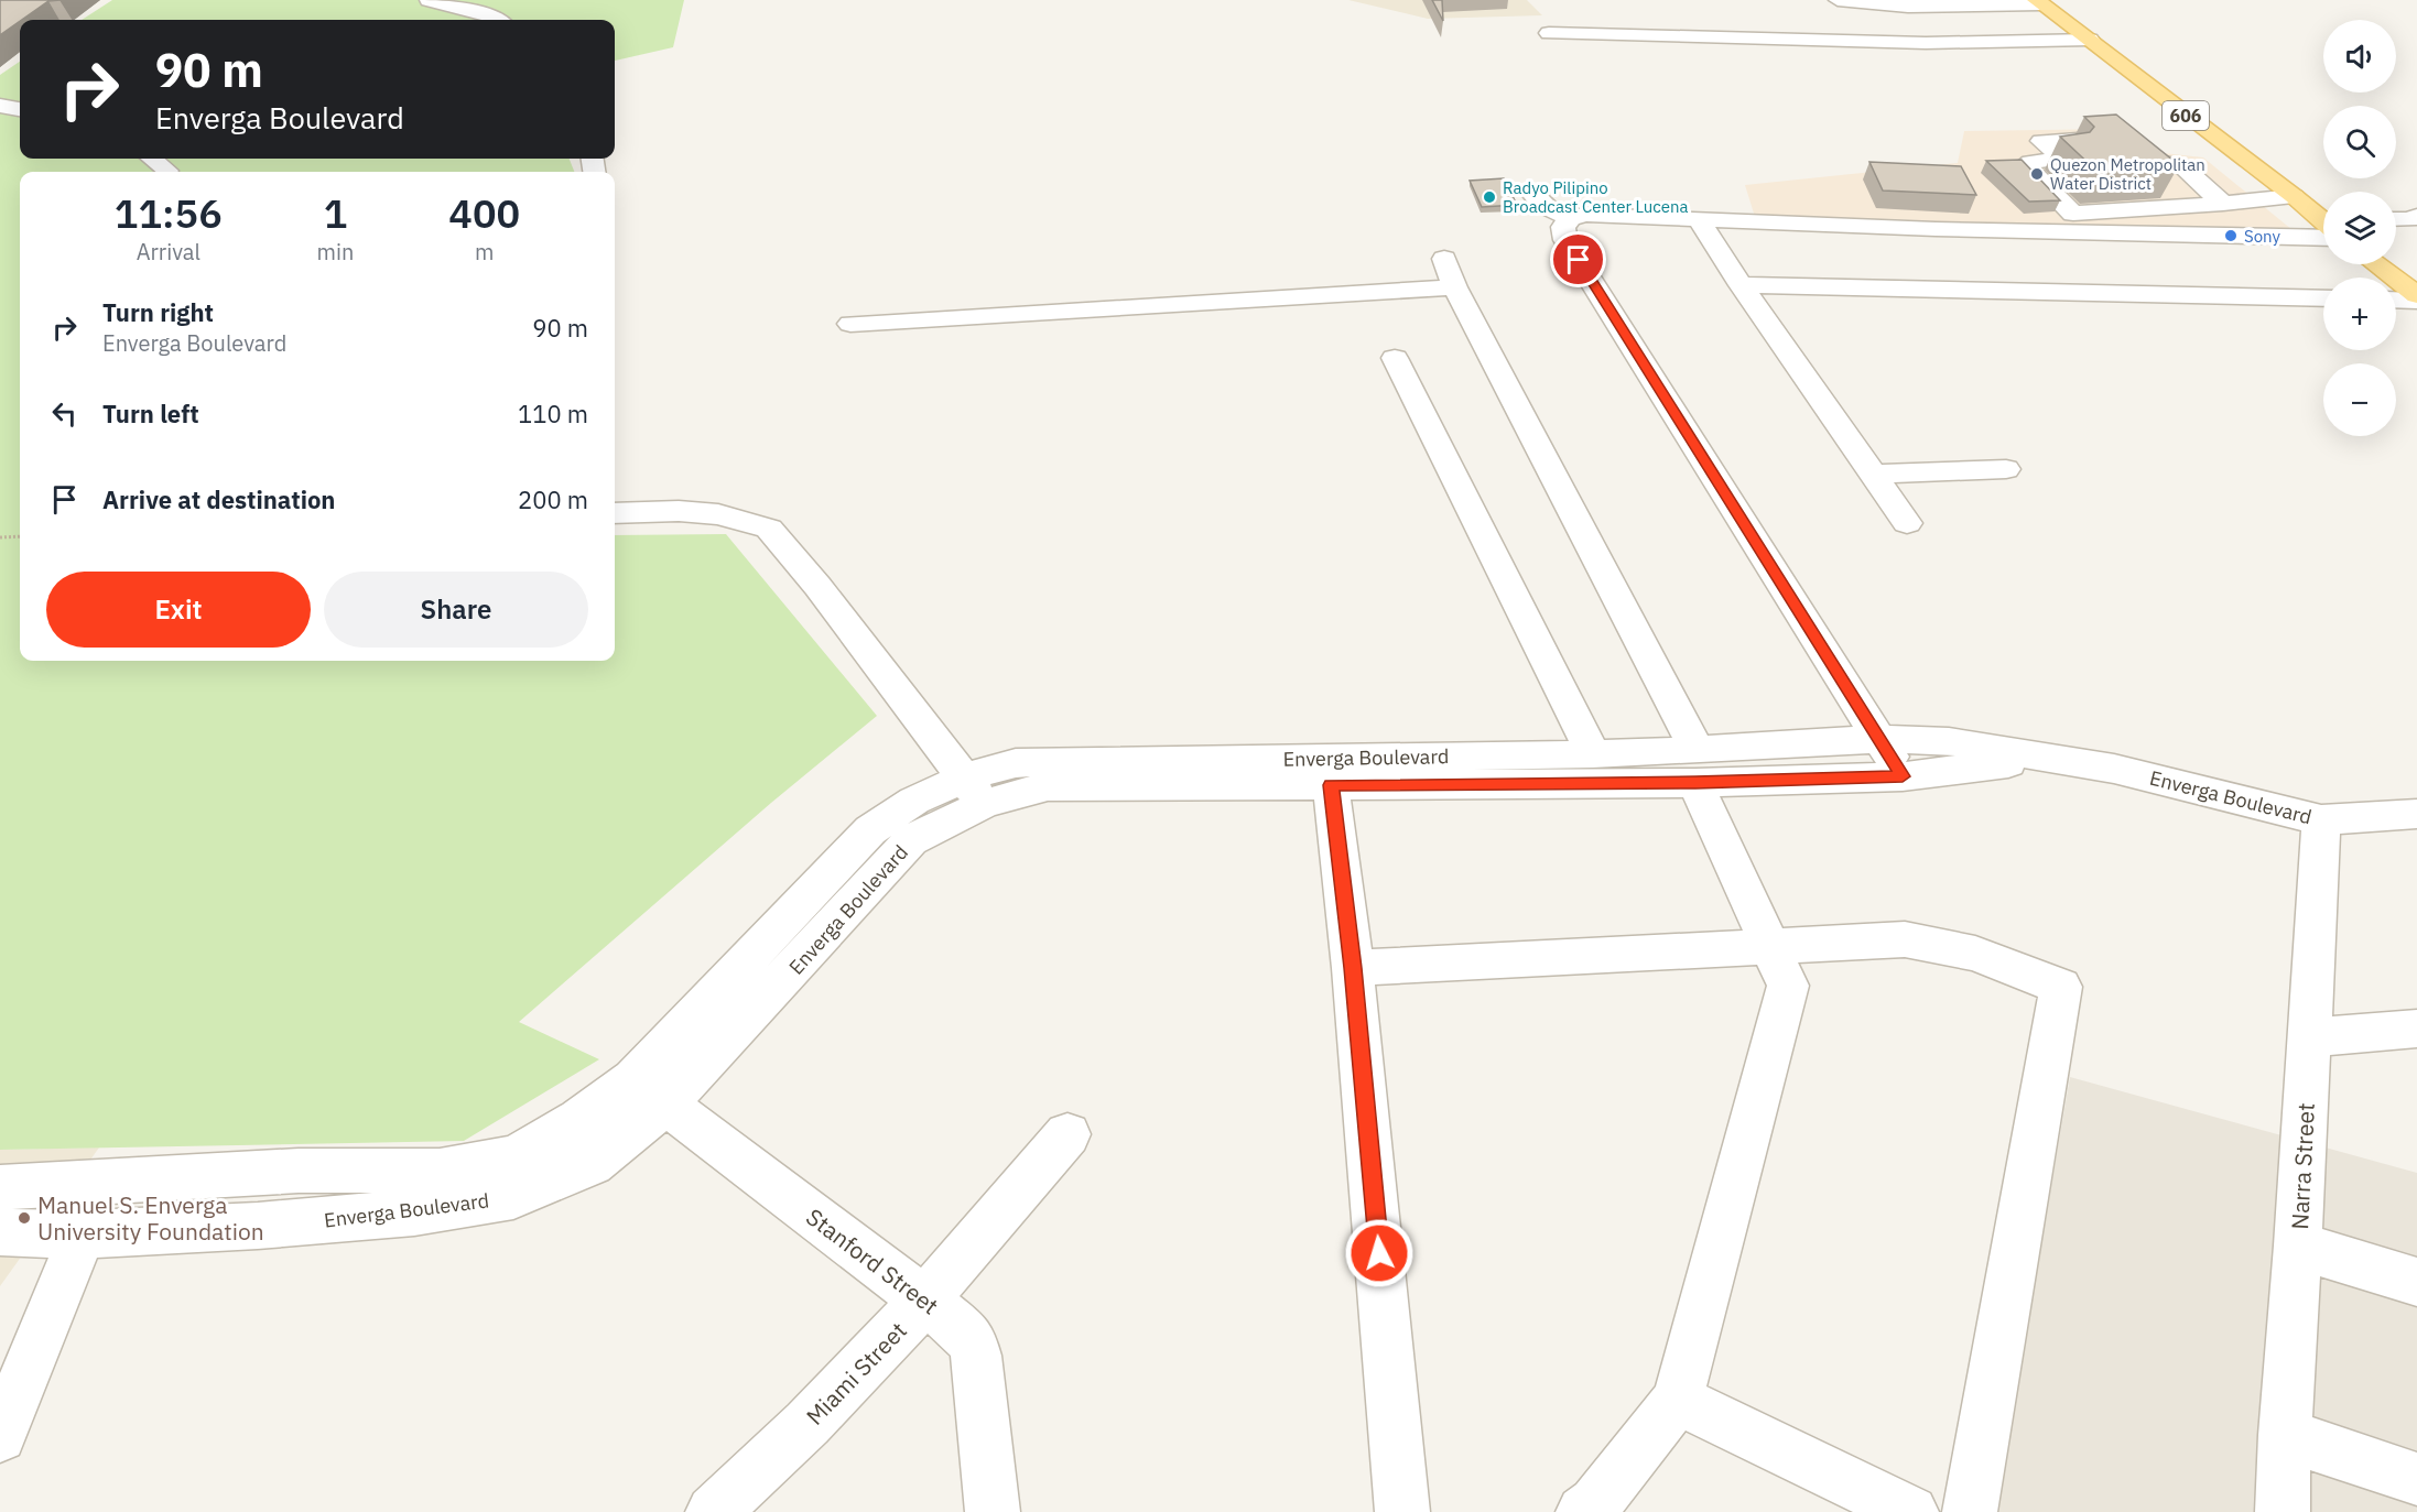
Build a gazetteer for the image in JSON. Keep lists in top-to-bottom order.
{
  "streets": {
    "main road": ["606"],
    "street": [
      "Enverga Boulevard",
      "Narra Street",
      "Stanford Street",
      "Miami Street"
    ]
  },
  "crossings": [
    ["Enverga Boulevard", "Narra Street"],
    ["Enverga Boulevard", "Stanford Street"],
    ["Stanford Street", "Miami Street"]
  ],
  "places": [
    "Quezon Metropolitan Water District",
    "Radyo Pilipino Broadcast Center Lucena",
    "Sony",
    "Manuel S. Enverga University Foundation"
  ],
  "page": {
    "map_buttons": ["+", "−"],
    "turn": ["90 m", "Enverga Boulevard"],
    "eta": [
      "11:56",
      "Arrival",
      "1",
      "min",
      "400",
      "m"
    ],
    "list": [
      {
        "name": "Turn right",
        "note": "Enverga Boulevard",
        "value": "90 m"
      },
      {
        "name": "Turn left",
        "value": "110 m"
      },
      {
        "name": "Arrive at destination",
        "value": "200 m"
      }
    ],
    "buttons": ["Exit", "Share"]
  }
}
